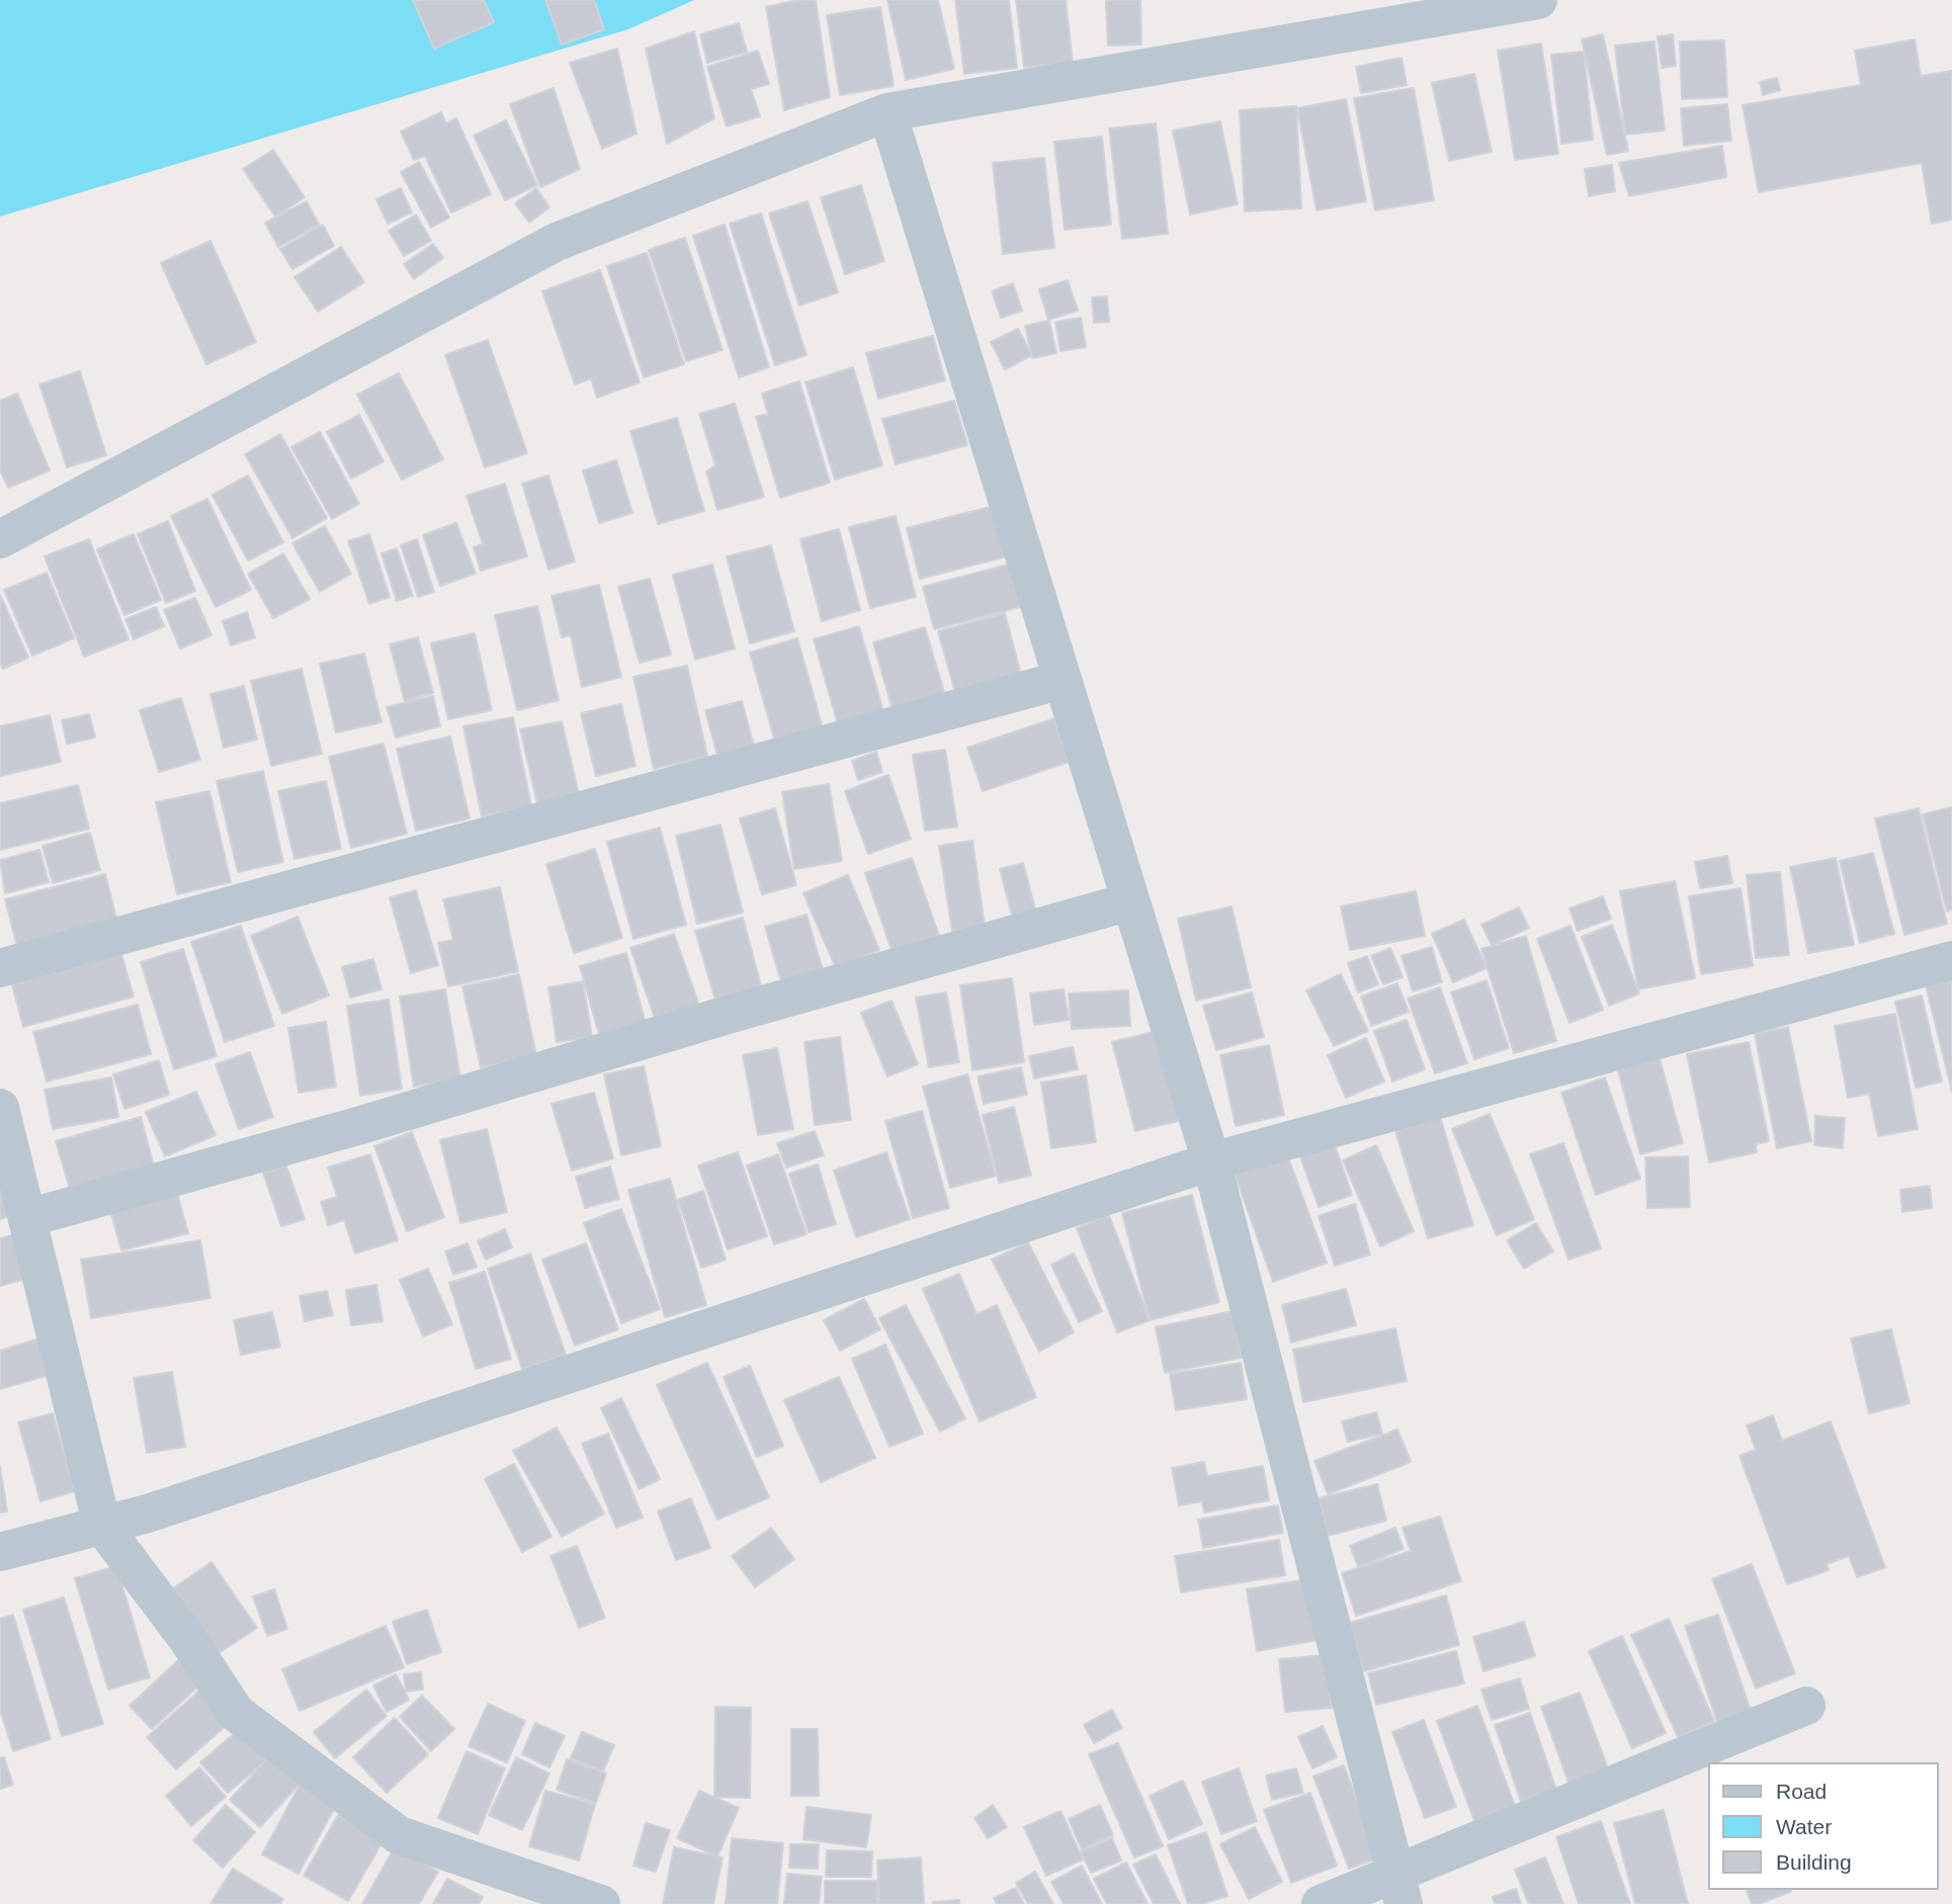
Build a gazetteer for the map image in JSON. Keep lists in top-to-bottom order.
{
  "legend": ["Road", "Water", "Building"]
}
